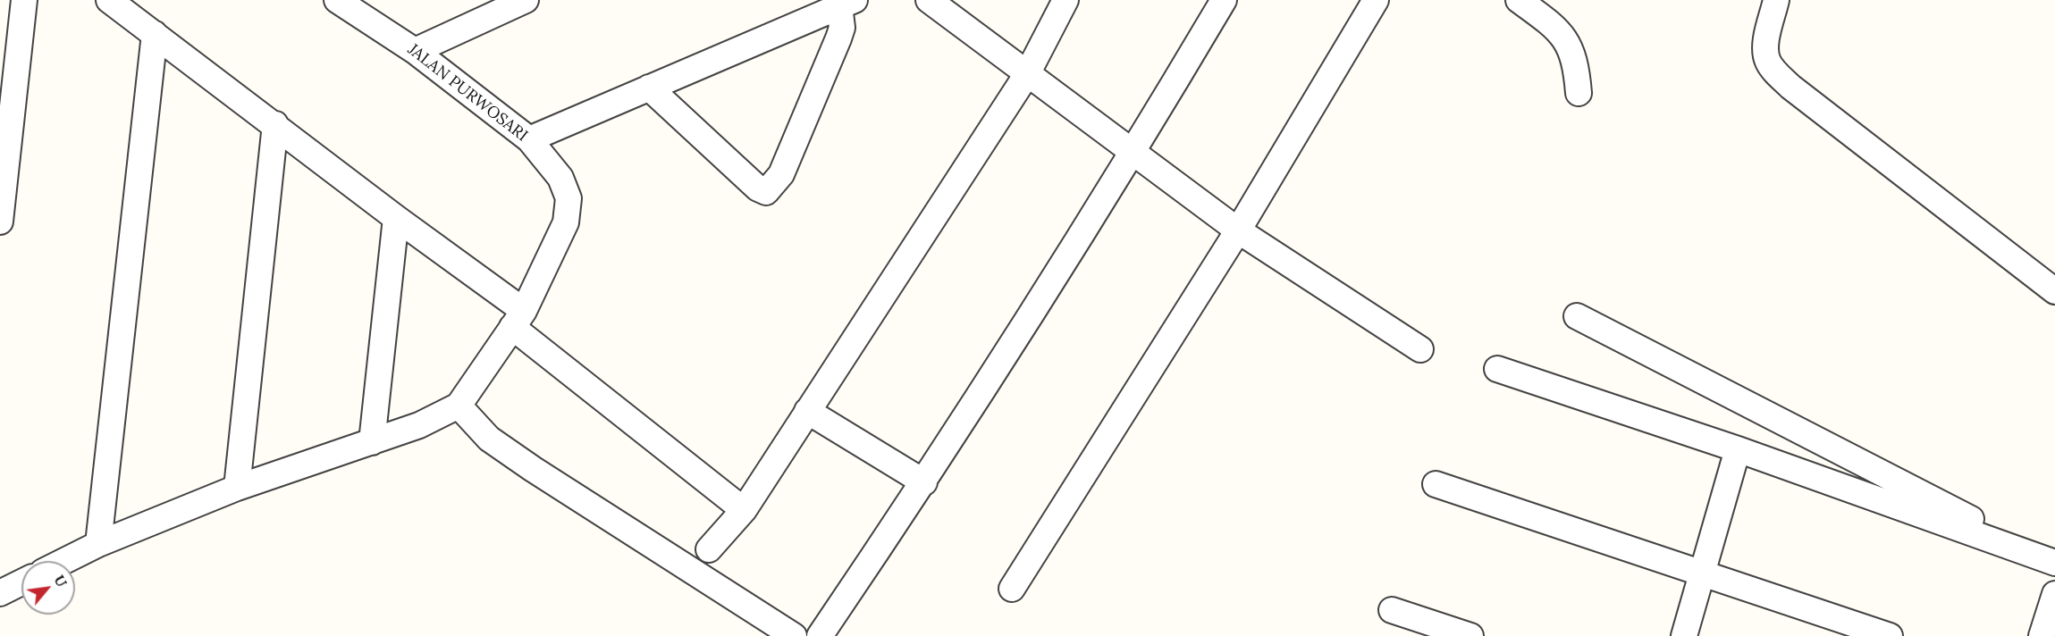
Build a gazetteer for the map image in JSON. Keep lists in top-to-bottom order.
{
  "streets": {
    "street": ["JALAN PURWOSARI"]
  },
  "north": "top right"
}
